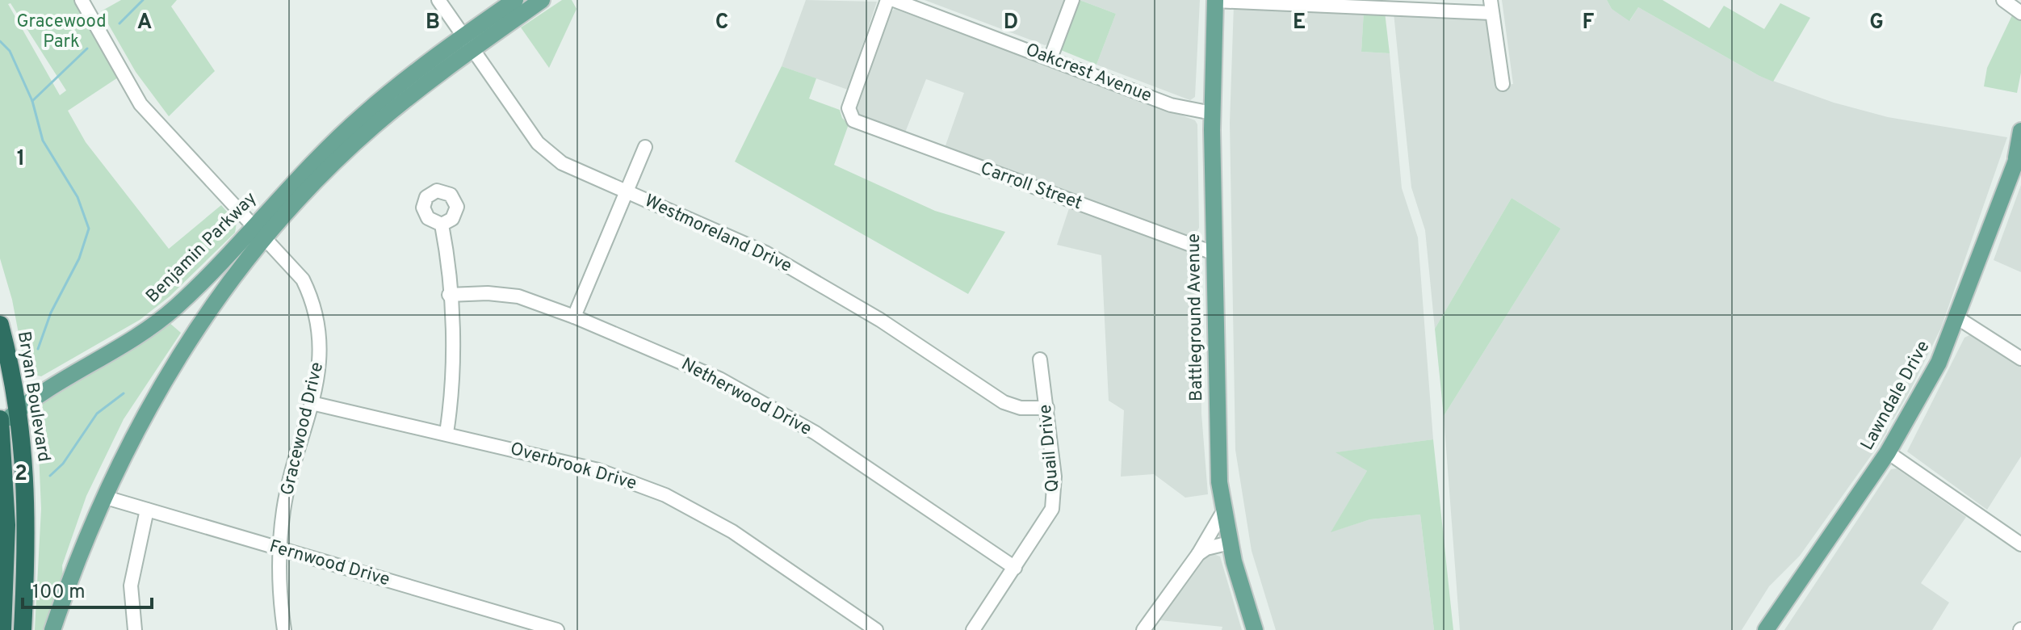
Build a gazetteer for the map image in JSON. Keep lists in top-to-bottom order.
{
  "streets": {
    "highway": ["Benjamin Parkway", "Bryan Boulevard"],
    "main road": ["Battleground Avenue", "Lawndale Drive"],
    "street": [
      "Oakcrest Avenue",
      "Carroll Street",
      "Westmoreland Drive",
      "Netherwood Drive",
      "Gracewood Drive",
      "Quail Drive",
      "Overbrook Drive",
      "Fernwood Drive"
    ]
  },
  "crossings": [
    ["Oakcrest Avenue", "Battleground Avenue"],
    ["Carroll Street", "Battleground Avenue"],
    ["Westmoreland Drive", "Benjamin Parkway"],
    ["Westmoreland Drive", "Quail Drive"],
    ["Benjamin Parkway", "Bryan Boulevard"],
    ["Benjamin Parkway", "Gracewood Drive"],
    ["Benjamin Parkway", "Fernwood Drive"],
    ["Netherwood Drive", "Quail Drive"],
    ["Gracewood Drive", "Overbrook Drive"],
    ["Gracewood Drive", "Fernwood Drive"]
  ],
  "parks": ["Gracewood Park"],
  "scale_bar": "100 m",
  "grid": {
    "columns": [
      "A",
      "B",
      "C",
      "D",
      "E",
      "F",
      "G"
    ],
    "rows": ["1", "2"]
  }
}
